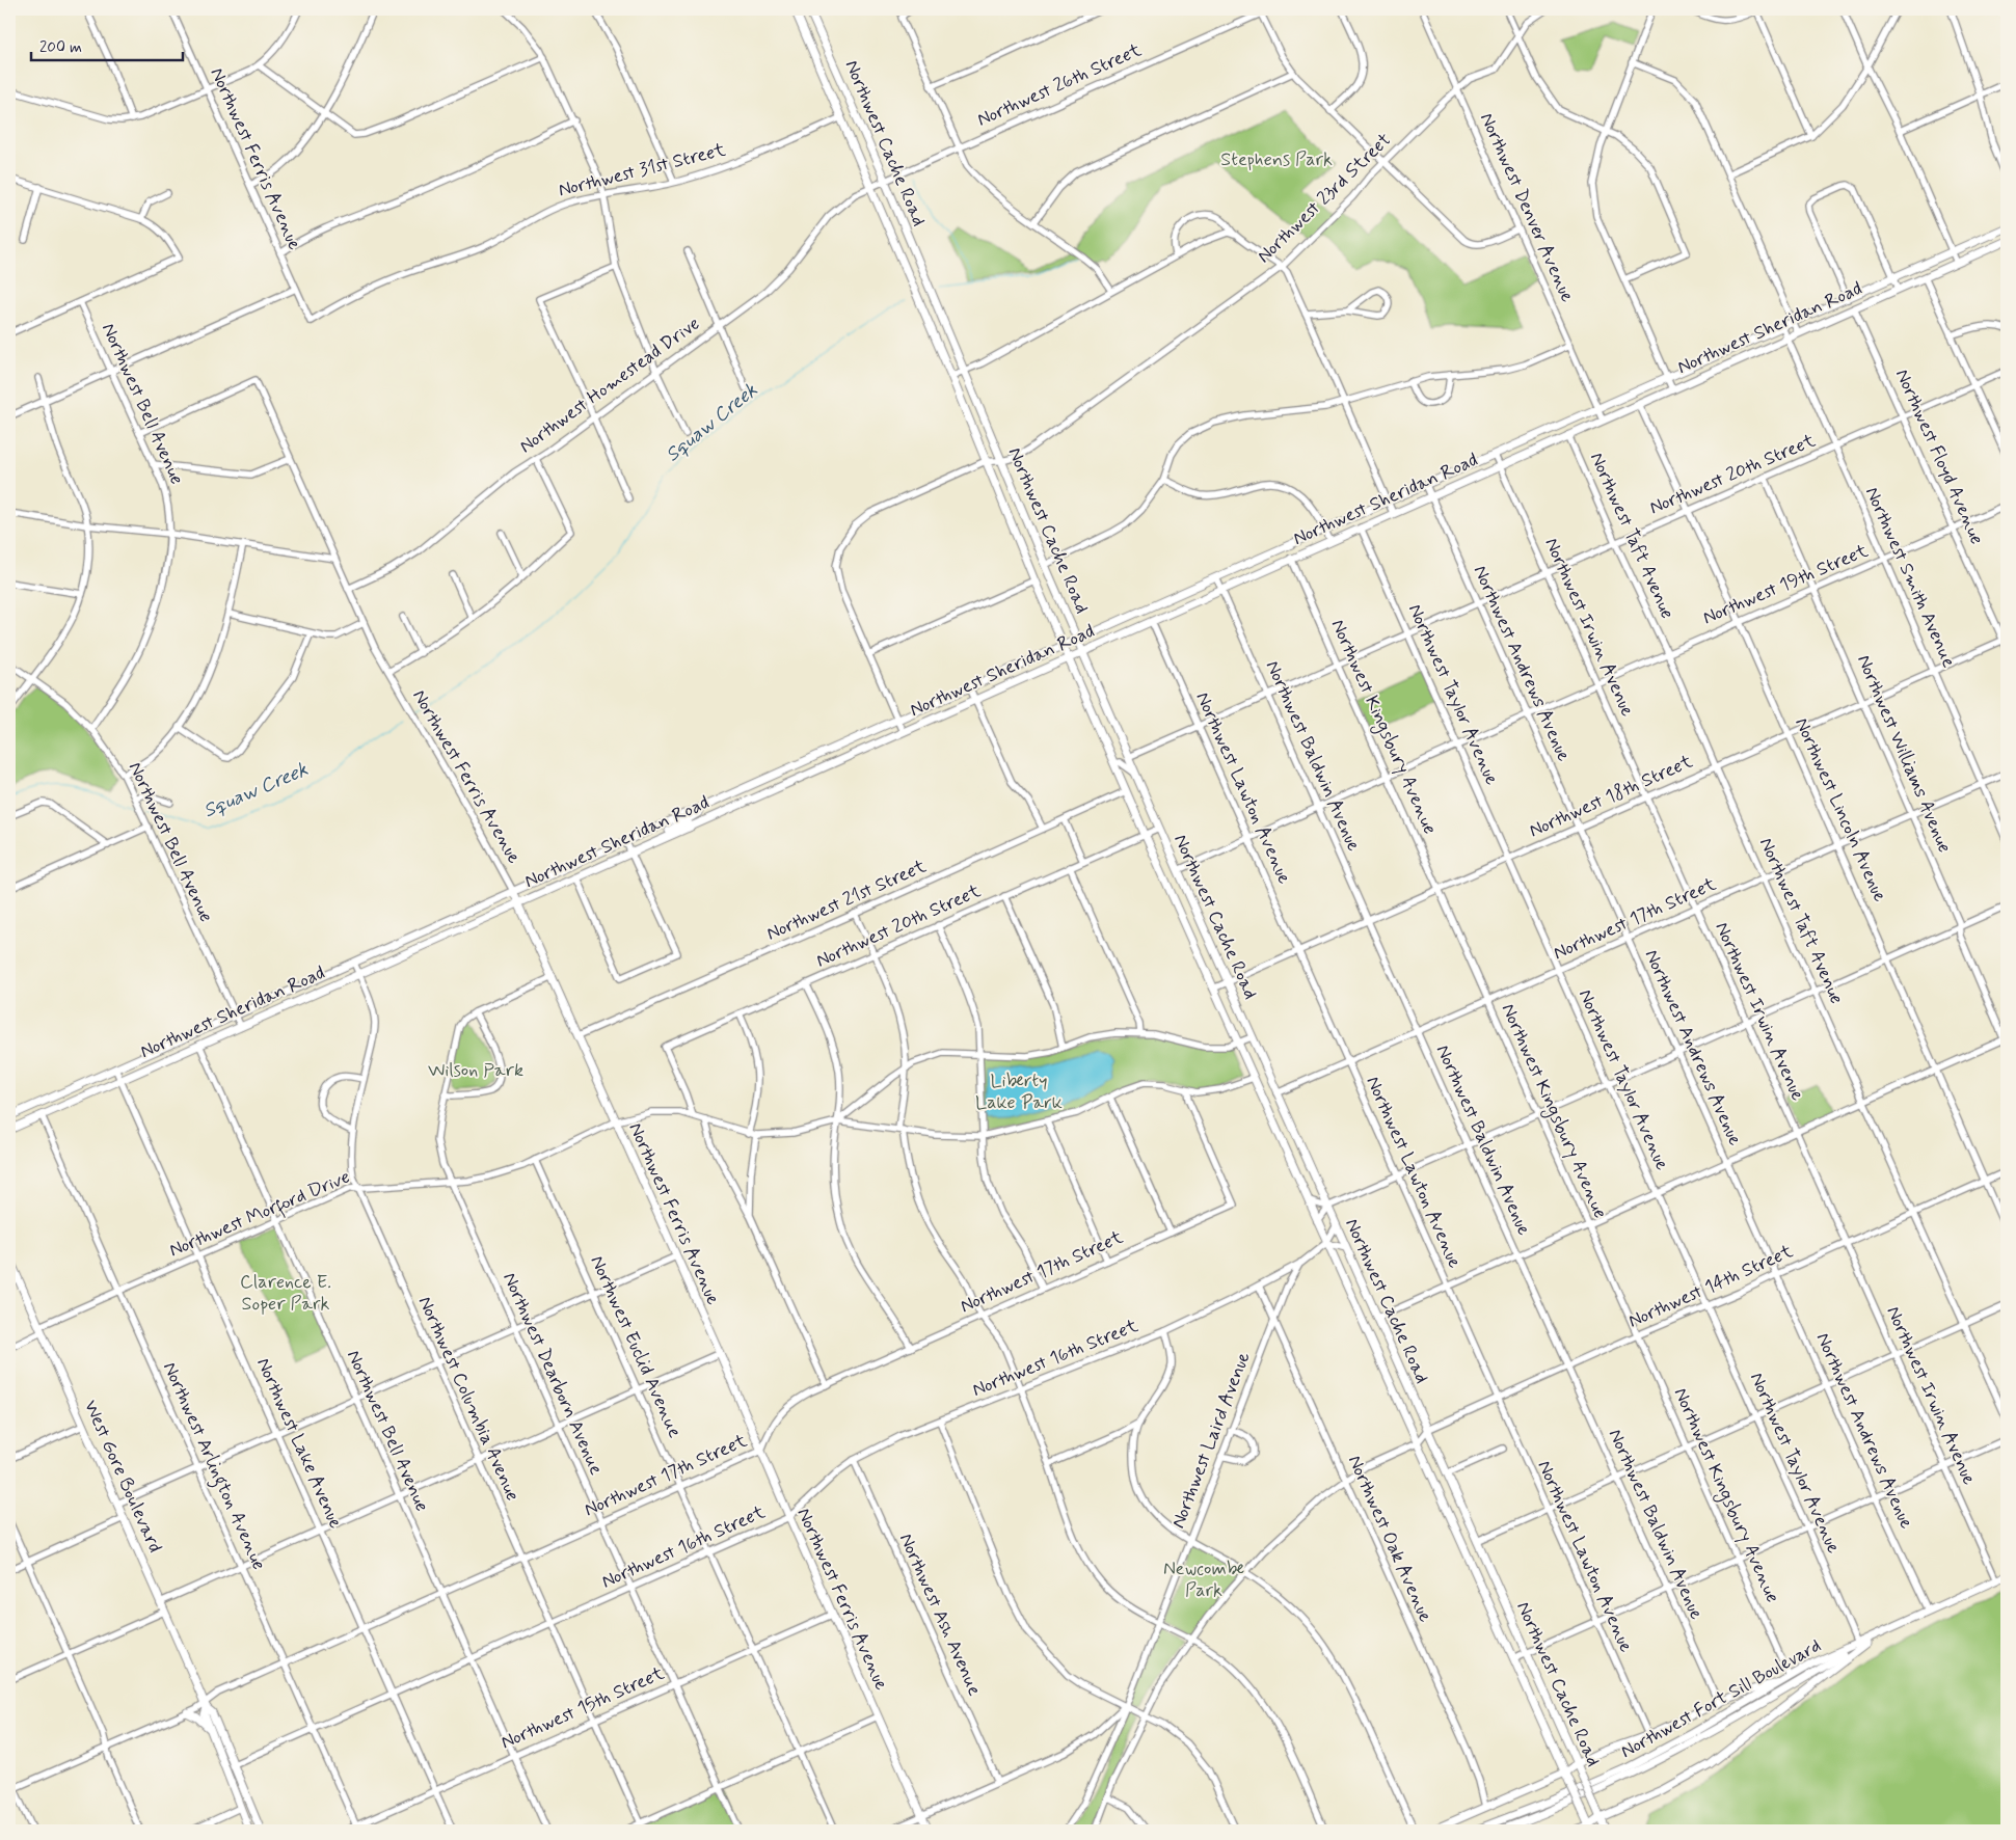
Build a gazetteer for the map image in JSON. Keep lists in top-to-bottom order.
{
  "streets": {
    "main road": [
      "Northwest Cache Road",
      "Northwest Ferris Avenue",
      "Northwest Sheridan Road",
      "West Gore Boulevard",
      "Northwest Fort Sill Boulevard"
    ],
    "street": [
      "Northwest 26th Street",
      "Northwest 31st Street",
      "Northwest 23rd Street",
      "Northwest Denver Avenue",
      "Northwest Homestead Drive",
      "Northwest Bell Avenue",
      "Northwest Floyd Avenue",
      "Northwest 20th Street",
      "Northwest Taft Avenue",
      "Northwest Smith Avenue",
      "Northwest 19th Street",
      "Northwest Irwin Avenue",
      "Northwest Andrews Avenue",
      "Northwest Taylor Avenue",
      "Northwest Kingsbury Avenue",
      "Northwest Williams Avenue",
      "Northwest Baldwin Avenue",
      "Northwest Lawton Avenue",
      "Northwest 18th Street",
      "Northwest Lincoln Avenue",
      "Northwest 21st Street",
      "Northwest 17th Street",
      "Northwest Morford Drive",
      "Northwest 14th Street",
      "Northwest Euclid Avenue",
      "Northwest 16th Street",
      "Northwest Dearborn Avenue",
      "Northwest Columbia Avenue",
      "Northwest Laird Avenue",
      "Northwest Lake Avenue",
      "Northwest Arlington Avenue",
      "Northwest Oak Avenue",
      "Northwest Ash Avenue",
      "Northwest 15th Street"
    ]
  },
  "crossings": [
    ["Northwest 26th Street", "Northwest Cache Road"],
    ["Northwest 26th Street", "Northwest Homestead Drive"],
    ["Northwest Cache Road", "Northwest 31st Street"],
    ["Northwest Cache Road", "Northwest 23rd Street"],
    ["Northwest Cache Road", "Northwest Sheridan Road"],
    ["Northwest Cache Road", "Northwest Homestead Drive"],
    ["Northwest Cache Road", "Northwest 20th Street"],
    ["Northwest Cache Road", "Northwest 19th Street"],
    ["Northwest Cache Road", "Northwest 18th Street"],
    ["Northwest Cache Road", "Northwest 21st Street"],
    ["Northwest Cache Road", "Northwest 17th Street"],
    ["Northwest Cache Road", "Northwest 14th Street"],
    ["Northwest Cache Road", "Northwest 16th Street"],
    ["Northwest Ferris Avenue", "Northwest 31st Street"],
    ["Northwest Ferris Avenue", "Northwest Sheridan Road"],
    ["Northwest Ferris Avenue", "Northwest 21st Street"],
    ["Northwest Ferris Avenue", "Northwest 17th Street"],
    ["Northwest Ferris Avenue", "Northwest Morford Drive"],
    ["Northwest Ferris Avenue", "Northwest 16th Street"],
    ["Northwest Ferris Avenue", "Northwest Dearborn Avenue"],
    ["Northwest Ferris Avenue", "Northwest 15th Street"],
    ["Northwest 23rd Street", "Northwest Denver Avenue"],
    ["Northwest Denver Avenue", "Northwest Sheridan Road"],
    ["Northwest Sheridan Road", "Northwest Bell Avenue"],
    ["Northwest Sheridan Road", "Northwest Floyd Avenue"],
    ["Northwest Sheridan Road", "Northwest Taft Avenue"],
    ["Northwest Sheridan Road", "Northwest Smith Avenue"],
    ["Northwest Sheridan Road", "Northwest Irwin Avenue"],
    ["Northwest Sheridan Road", "Northwest Andrews Avenue"],
    ["Northwest Sheridan Road", "Northwest Taylor Avenue"],
    ["Northwest Sheridan Road", "Northwest Kingsbury Avenue"],
    ["Northwest Sheridan Road", "Northwest Baldwin Avenue"],
    ["Northwest Sheridan Road", "Northwest Lawton Avenue"],
    ["Northwest Sheridan Road", "Northwest Lincoln Avenue"],
    ["Northwest Sheridan Road", "Northwest Columbia Avenue"],
    ["Northwest Sheridan Road", "Northwest Lake Avenue"],
    ["Northwest Sheridan Road", "Northwest Arlington Avenue"],
    ["Northwest Bell Avenue", "Northwest 17th Street"],
    ["Northwest Bell Avenue", "Northwest Morford Drive"],
    ["Northwest Bell Avenue", "Northwest 16th Street"],
    ["Northwest Bell Avenue", "Northwest 15th Street"],
    ["Northwest Floyd Avenue", "Northwest 20th Street"],
    ["Northwest Floyd Avenue", "Northwest 19th Street"],
    ["Northwest Floyd Avenue", "Northwest 18th Street"],
    ["Northwest 20th Street", "Northwest Taft Avenue"],
    ["Northwest 20th Street", "Northwest Smith Avenue"],
    ["Northwest 20th Street", "Northwest Irwin Avenue"],
    ["Northwest 20th Street", "Northwest Andrews Avenue"],
    ["Northwest 20th Street", "Northwest Taylor Avenue"],
    ["Northwest 20th Street", "Northwest Kingsbury Avenue"],
    ["Northwest 20th Street", "Northwest Williams Avenue"],
    ["Northwest 20th Street", "Northwest Baldwin Avenue"],
    ["Northwest 20th Street", "Northwest Lawton Avenue"],
    ["Northwest 20th Street", "Northwest Lincoln Avenue"],
    ["Northwest 20th Street", "Northwest Morford Drive"],
    ["Northwest Taft Avenue", "Northwest 19th Street"],
    ["Northwest Taft Avenue", "Northwest 18th Street"],
    ["Northwest Taft Avenue", "Northwest 17th Street"],
    ["Northwest Taft Avenue", "Northwest 14th Street"],
    ["Northwest Smith Avenue", "Northwest 19th Street"],
    ["Northwest Smith Avenue", "Northwest 18th Street"],
    ["Northwest Smith Avenue", "Northwest 17th Street"],
    ["Northwest 19th Street", "Northwest Irwin Avenue"],
    ["Northwest 19th Street", "Northwest Andrews Avenue"],
    ["Northwest 19th Street", "Northwest Taylor Avenue"],
    ["Northwest 19th Street", "Northwest Kingsbury Avenue"],
    ["Northwest 19th Street", "Northwest Williams Avenue"],
    ["Northwest 19th Street", "Northwest Baldwin Avenue"],
    ["Northwest 19th Street", "Northwest Lawton Avenue"],
    ["Northwest 19th Street", "Northwest Lincoln Avenue"],
    ["Northwest Irwin Avenue", "Northwest 18th Street"],
    ["Northwest Irwin Avenue", "Northwest 17th Street"],
    ["Northwest Irwin Avenue", "Northwest 14th Street"],
    ["Northwest Irwin Avenue", "Northwest Fort Sill Boulevard"],
    ["Northwest Andrews Avenue", "Northwest 18th Street"],
    ["Northwest Andrews Avenue", "Northwest 17th Street"],
    ["Northwest Andrews Avenue", "Northwest 14th Street"],
    ["Northwest Andrews Avenue", "Northwest Fort Sill Boulevard"],
    ["Northwest Taylor Avenue", "Northwest 18th Street"],
    ["Northwest Taylor Avenue", "Northwest 17th Street"],
    ["Northwest Taylor Avenue", "Northwest 14th Street"],
    ["Northwest Taylor Avenue", "Northwest Fort Sill Boulevard"],
    ["Northwest Kingsbury Avenue", "Northwest 18th Street"],
    ["Northwest Kingsbury Avenue", "Northwest 17th Street"],
    ["Northwest Kingsbury Avenue", "Northwest 14th Street"],
    ["Northwest Kingsbury Avenue", "Northwest Fort Sill Boulevard"],
    ["Northwest Williams Avenue", "Northwest 18th Street"],
    ["Northwest Williams Avenue", "Northwest 17th Street"],
    ["Northwest Baldwin Avenue", "Northwest 18th Street"],
    ["Northwest Baldwin Avenue", "Northwest 17th Street"],
    ["Northwest Baldwin Avenue", "Northwest 14th Street"],
    ["Northwest Lawton Avenue", "Northwest 18th Street"],
    ["Northwest Lawton Avenue", "Northwest 17th Street"],
    ["Northwest Lawton Avenue", "Northwest 14th Street"],
    ["Northwest 18th Street", "Northwest Lincoln Avenue"],
    ["Northwest Lincoln Avenue", "Northwest 17th Street"],
    ["Northwest Lincoln Avenue", "Northwest 14th Street"],
    ["Northwest 17th Street", "Northwest Euclid Avenue"],
    ["Northwest 17th Street", "Northwest Dearborn Avenue"],
    ["Northwest 17th Street", "Northwest Columbia Avenue"],
    ["Northwest 17th Street", "Northwest Lake Avenue"],
    ["Northwest 17th Street", "Northwest Arlington Avenue"],
    ["Northwest 17th Street", "West Gore Boulevard"],
    ["Northwest Morford Drive", "Northwest Euclid Avenue"],
    ["Northwest Morford Drive", "Northwest Dearborn Avenue"],
    ["Northwest Morford Drive", "Northwest Columbia Avenue"],
    ["Northwest Morford Drive", "Northwest Lake Avenue"],
    ["Northwest Morford Drive", "Northwest Arlington Avenue"],
    ["Northwest Morford Drive", "West Gore Boulevard"],
    ["Northwest Euclid Avenue", "Northwest 16th Street"],
    ["Northwest Euclid Avenue", "Northwest 15th Street"],
    ["Northwest 16th Street", "Northwest Dearborn Avenue"],
    ["Northwest 16th Street", "Northwest Columbia Avenue"],
    ["Northwest 16th Street", "Northwest Laird Avenue"],
    ["Northwest 16th Street", "Northwest Lake Avenue"],
    ["Northwest 16th Street", "Northwest Arlington Avenue"],
    ["Northwest 16th Street", "West Gore Boulevard"],
    ["Northwest 16th Street", "Northwest Oak Avenue"],
    ["Northwest 16th Street", "Northwest Ash Avenue"],
    ["Northwest Dearborn Avenue", "Northwest 15th Street"],
    ["Northwest Columbia Avenue", "Northwest 15th Street"],
    ["Northwest Laird Avenue", "Northwest Oak Avenue"],
    ["Northwest Lake Avenue", "Northwest 15th Street"],
    ["Northwest Arlington Avenue", "Northwest 15th Street"]
  ],
  "water": ["Squaw Creek"],
  "parks": [
    "Stephens Park",
    "Wilson Park",
    "Liberty Lake Park",
    "Clarence E. Soper Park",
    "Newcombe Park"
  ],
  "scale_bar": "200 m"
}
